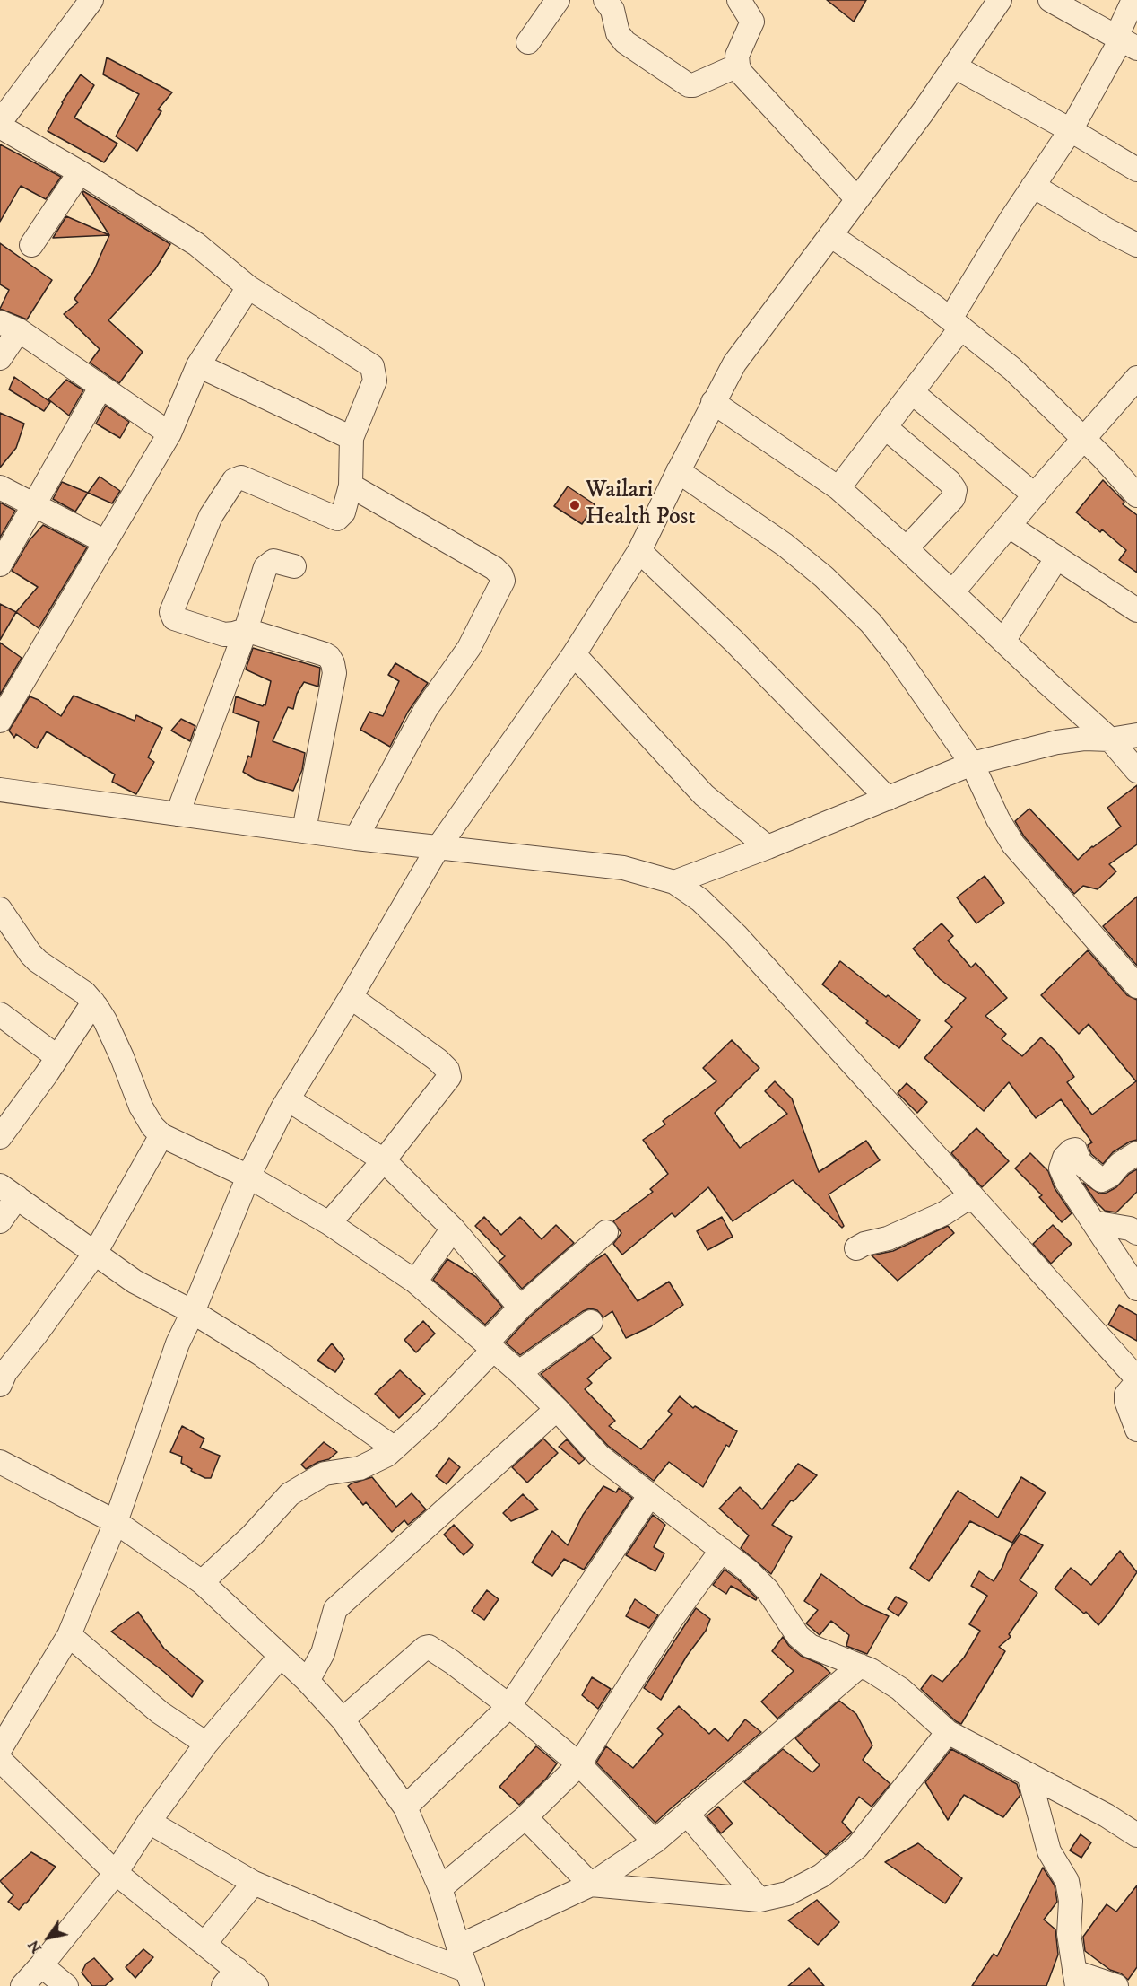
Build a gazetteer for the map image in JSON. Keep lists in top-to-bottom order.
{
  "places": ["Wailari Health Post"],
  "north": "bottom left"
}
